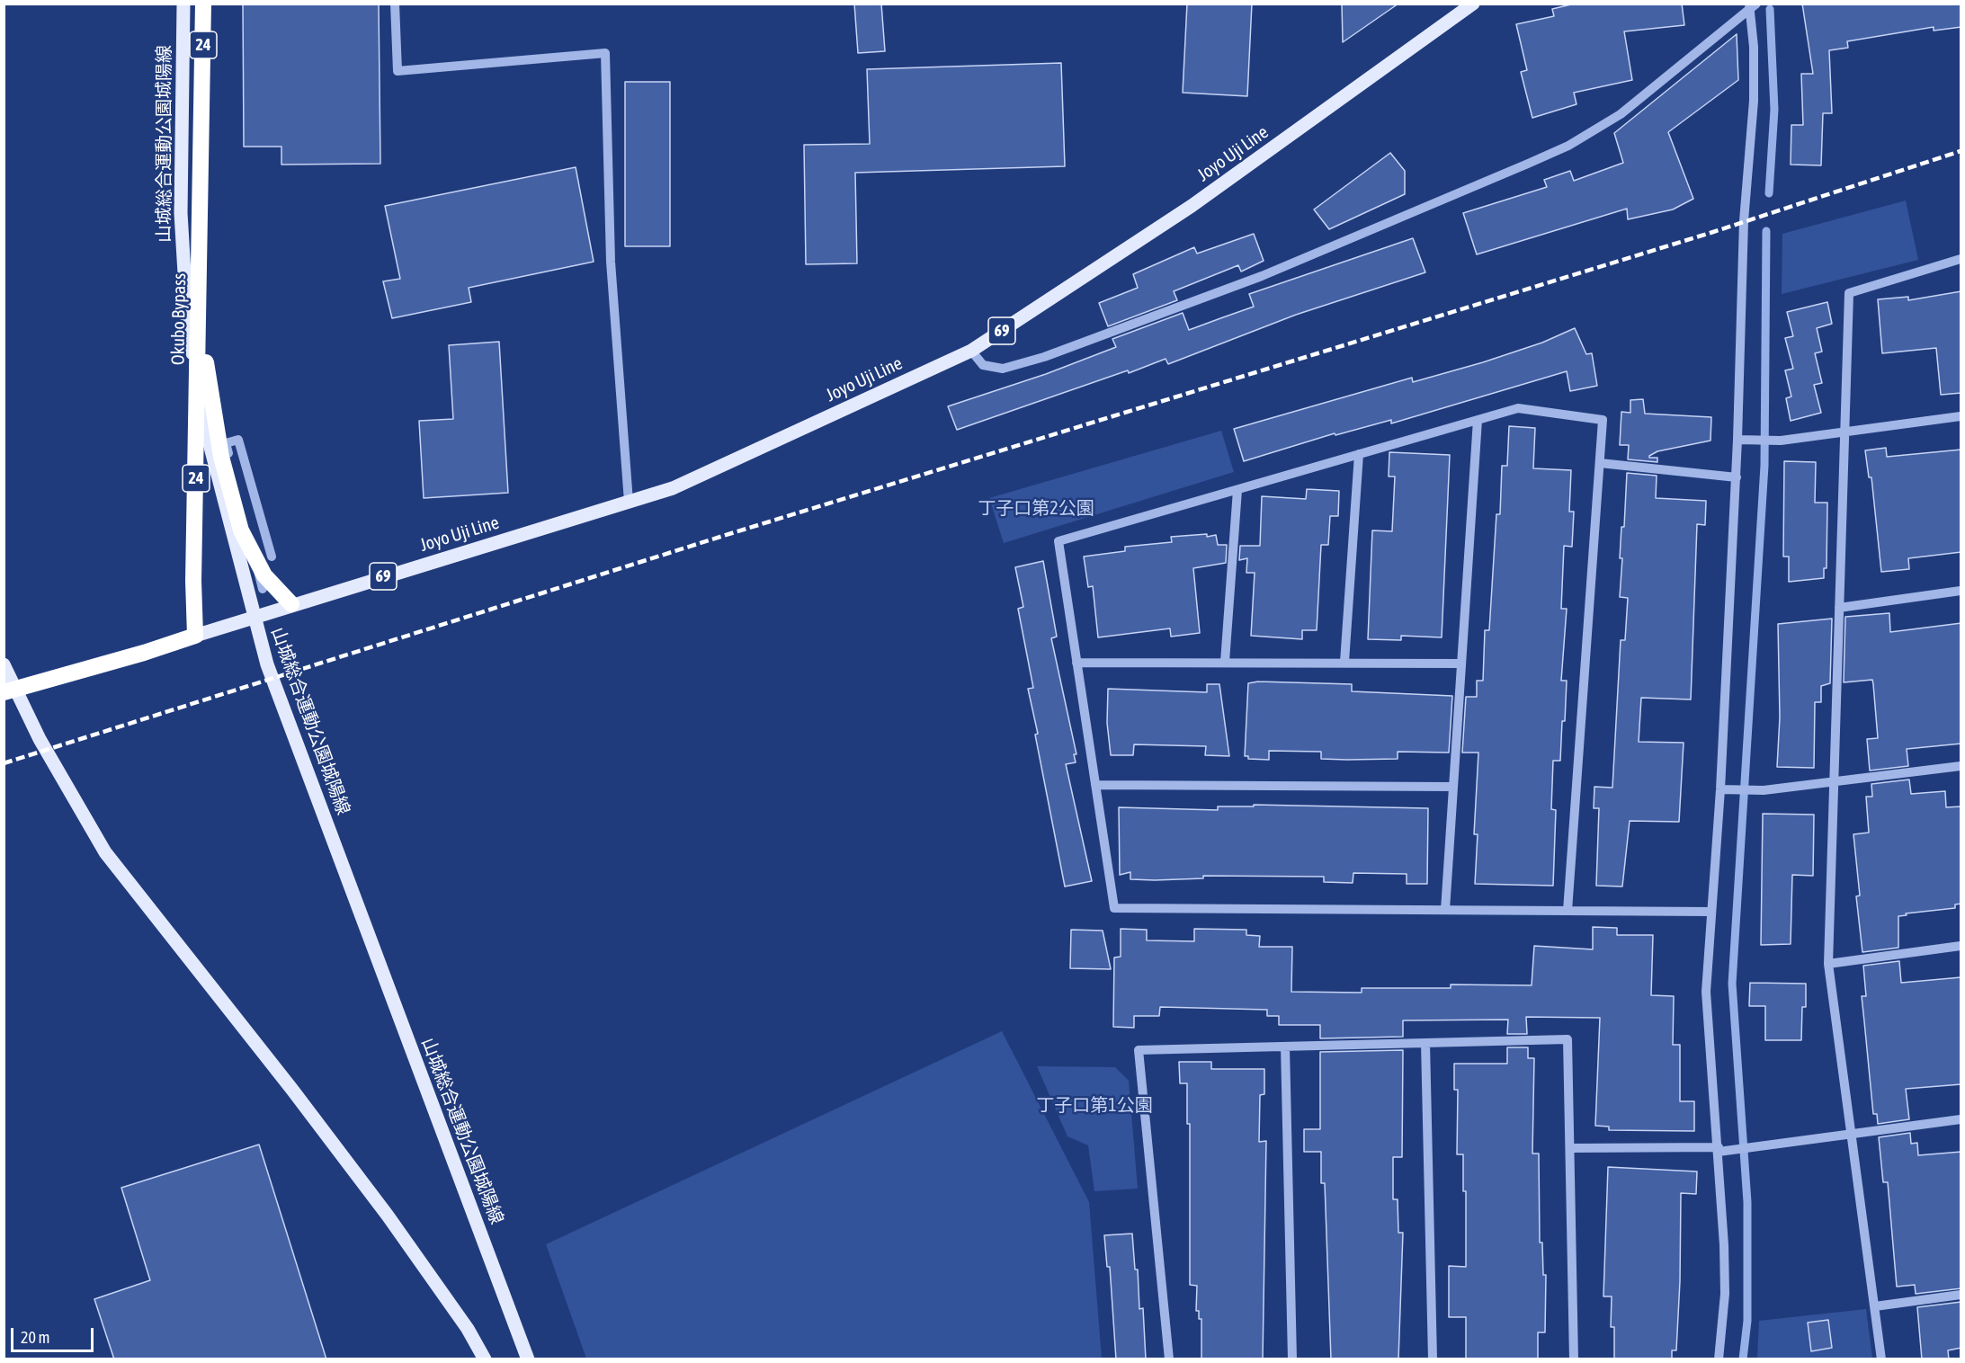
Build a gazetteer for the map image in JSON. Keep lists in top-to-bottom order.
{
  "streets": {
    "highway": ["24", "Okubo Bypass"],
    "main road": ["山城総合運動公園城陽線", "Joyo Uji Line", "69"]
  },
  "crossings": [
    ["Joyo Uji Line", "Okubo Bypass"]
  ],
  "parks": ["丁子口第2公園", "丁子口第1公園"],
  "scale_bar": "20 m"
}
